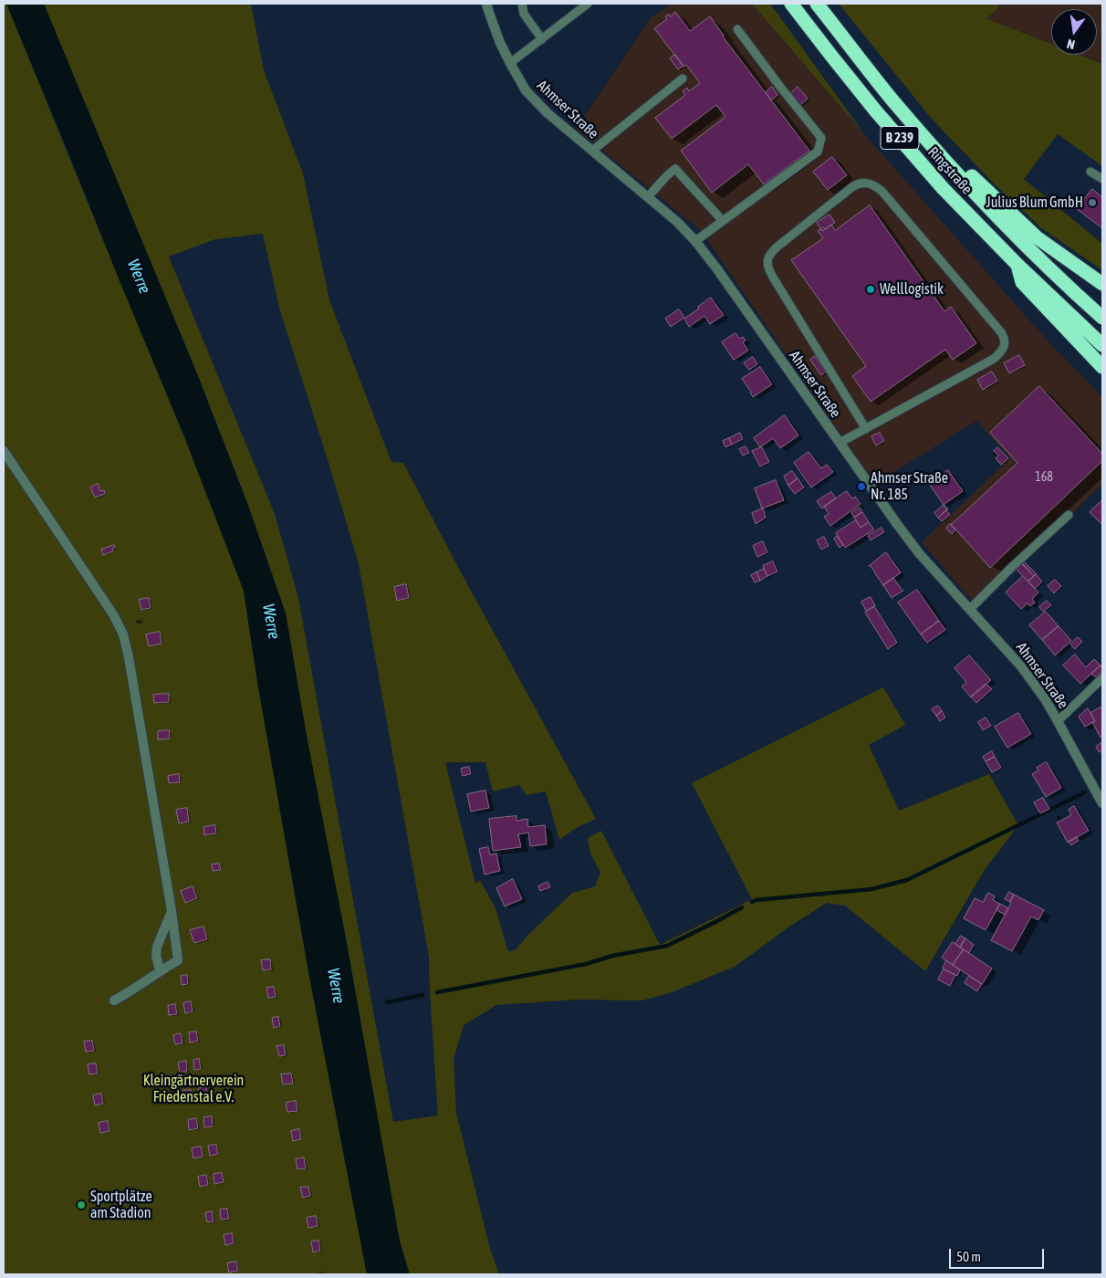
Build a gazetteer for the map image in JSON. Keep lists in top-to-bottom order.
{
  "streets": {
    "highway": ["B 239", "Ringstraße"],
    "street": ["Ahmser Straße"]
  },
  "water": ["Werre"],
  "parks": ["Kleingärtnerverein Friedenstal e.V."],
  "places": [
    "Julius Blum GmbH",
    "Welllogistik",
    "Ahmser Straße Nr. 185",
    "Sportplätze am Stadion"
  ],
  "house_numbers": ["168"],
  "scale_bar": "50 m",
  "north": "bottom"
}
